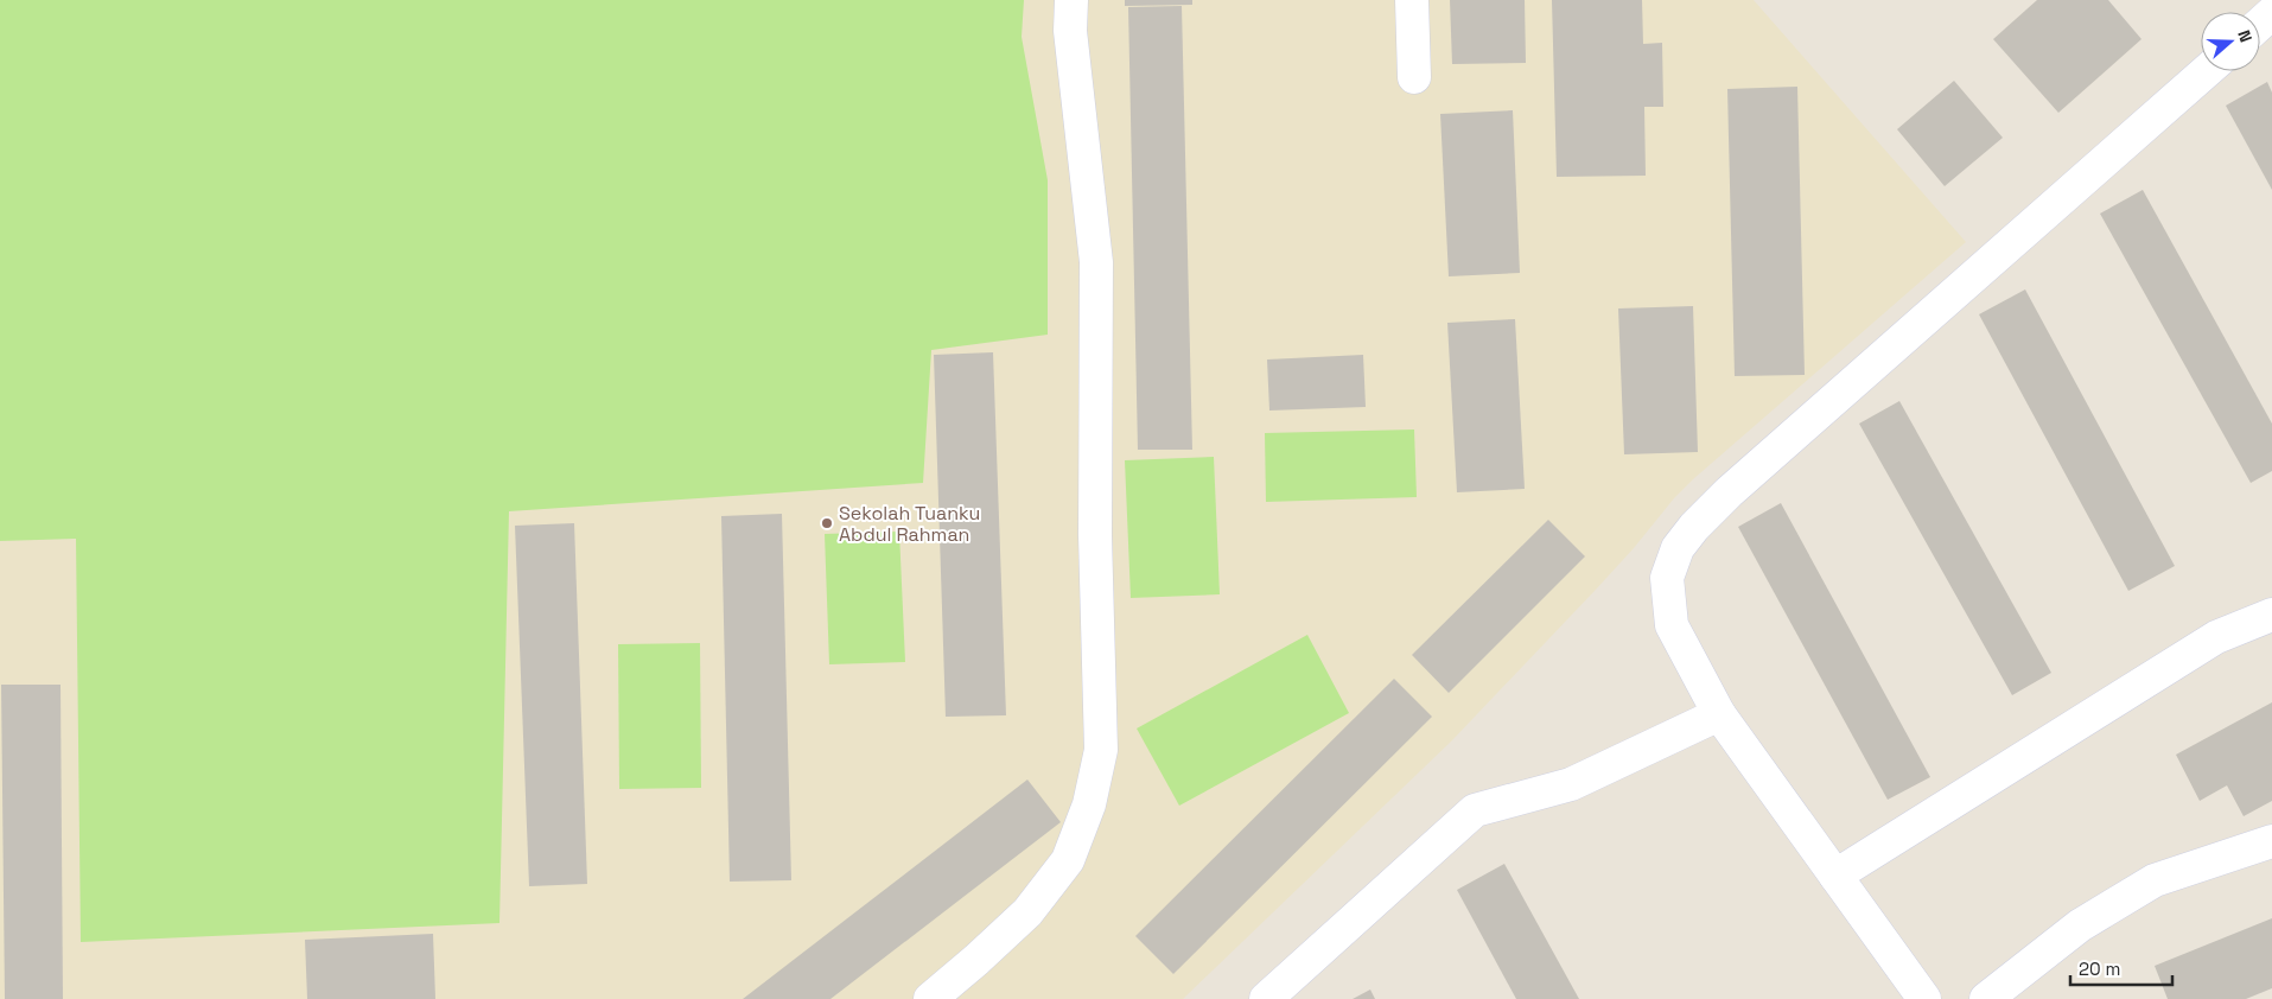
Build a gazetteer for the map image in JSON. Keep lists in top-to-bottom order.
{
  "places": ["Sekolah Tuanku Abdul Rahman"],
  "scale_bar": "20 m",
  "north": "right"
}
